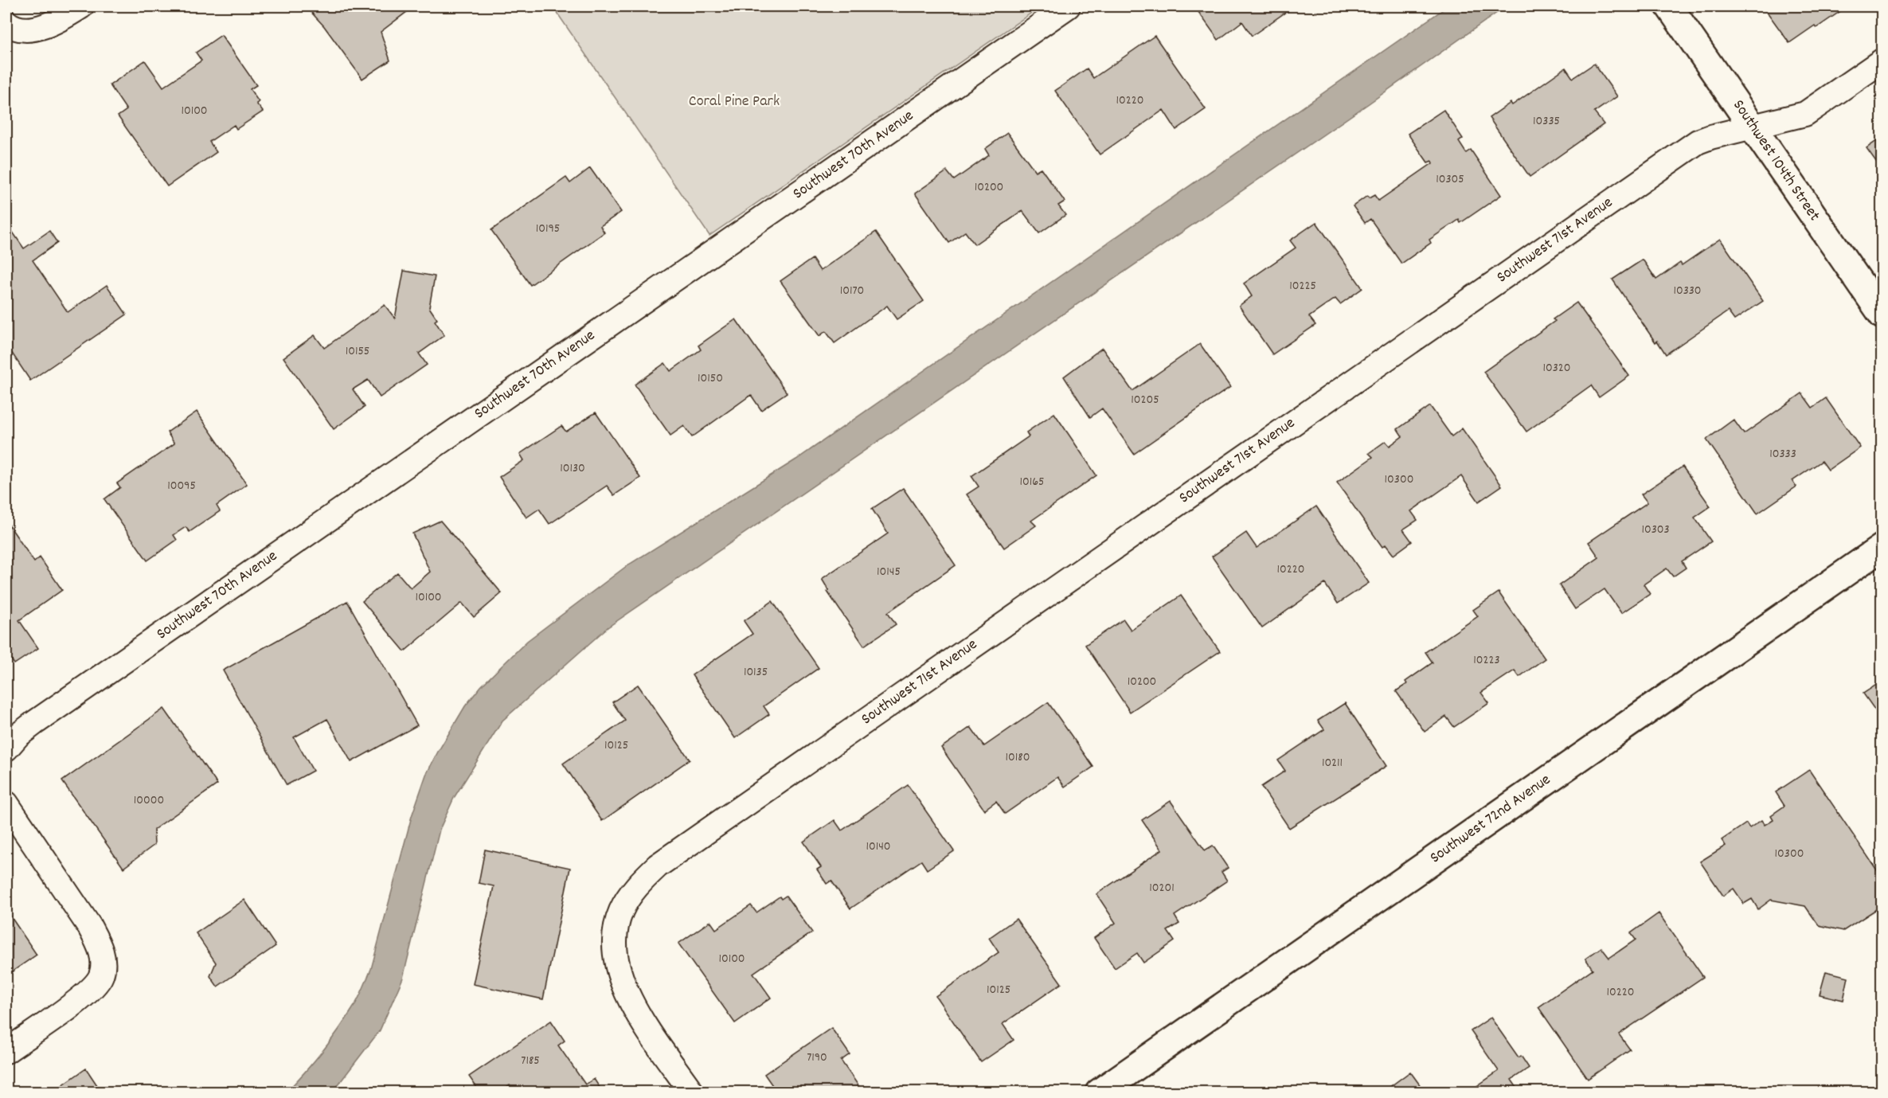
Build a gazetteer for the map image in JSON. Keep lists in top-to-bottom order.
{
  "streets": {
    "street": [
      "Southwest 70th Avenue",
      "Southwest 104th Street",
      "Southwest 71st Avenue",
      "Southwest 72nd Avenue"
    ]
  },
  "crossings": [
    ["Southwest 104th Street", "Southwest 71st Avenue"]
  ],
  "parks": ["Coral Pine Park"],
  "house_numbers": [
    "10220",
    "10100",
    "10335",
    "10305",
    "10200",
    "10195",
    "10225",
    "10170",
    "10330",
    "10155",
    "10320",
    "10150",
    "10205",
    "10333",
    "10130",
    "10300",
    "10165",
    "10095",
    "10303",
    "10220",
    "10145",
    "10100",
    "10223",
    "10135",
    "10200",
    "10125",
    "10180",
    "10211",
    "10000",
    "10140",
    "10300",
    "10201",
    "10100",
    "10125",
    "10220",
    "7190",
    "7185"
  ]
}
